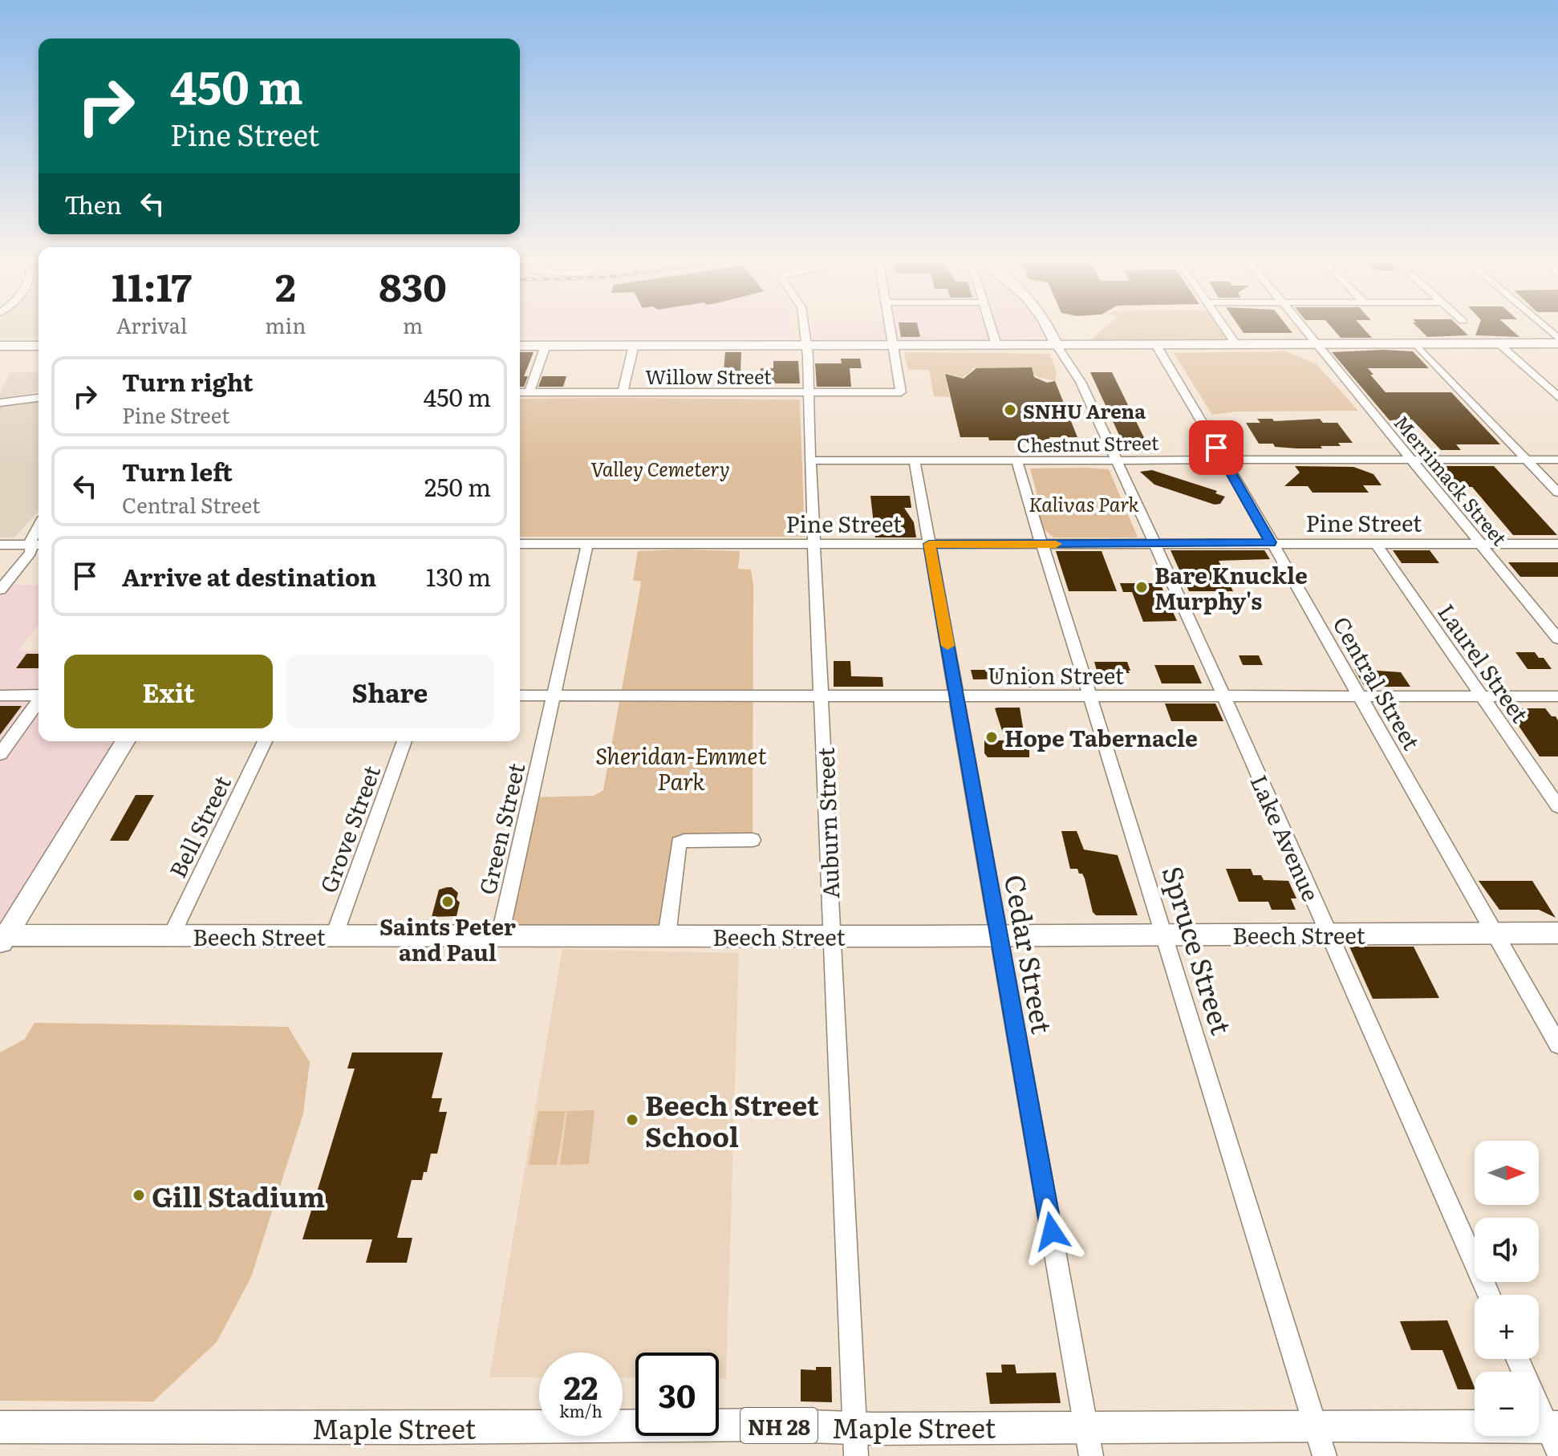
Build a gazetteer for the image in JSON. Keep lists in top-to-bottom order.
{
  "streets": {
    "main road": ["Beech Street", "NH 28", "Maple Street"],
    "street": [
      "Willow Street",
      "Chestnut Street",
      "Merrimack Street",
      "Pine Street",
      "Laurel Street",
      "Union Street",
      "Central Street",
      "Auburn Street",
      "Bell Street",
      "Grove Street",
      "Green Street",
      "Lake Avenue",
      "Spruce Street",
      "Cedar Street"
    ]
  },
  "crossings": [
    ["Willow Street", "Auburn Street"],
    ["Chestnut Street", "Merrimack Street"],
    ["Chestnut Street", "Central Street"],
    ["Chestnut Street", "Auburn Street"],
    ["Chestnut Street", "Lake Avenue"],
    ["Chestnut Street", "Spruce Street"],
    ["Chestnut Street", "Cedar Street"],
    ["Merrimack Street", "Pine Street"],
    ["Pine Street", "Laurel Street"],
    ["Pine Street", "Central Street"],
    ["Pine Street", "Auburn Street"],
    ["Pine Street", "Green Street"],
    ["Pine Street", "Lake Avenue"],
    ["Pine Street", "Spruce Street"],
    ["Pine Street", "Cedar Street"],
    ["Laurel Street", "Union Street"],
    ["Union Street", "Central Street"],
    ["Union Street", "Auburn Street"],
    ["Union Street", "Green Street"],
    ["Union Street", "Lake Avenue"],
    ["Union Street", "Spruce Street"],
    ["Union Street", "Cedar Street"],
    ["Central Street", "Beech Street"],
    ["Auburn Street", "Beech Street"],
    ["Auburn Street", "Maple Street"],
    ["Bell Street", "Beech Street"],
    ["Grove Street", "Beech Street"],
    ["Green Street", "Beech Street"],
    ["Lake Avenue", "Beech Street"],
    ["Beech Street", "Spruce Street"],
    ["Beech Street", "Cedar Street"],
    ["Spruce Street", "Maple Street"],
    ["Cedar Street", "Maple Street"]
  ],
  "parks": ["Valley Cemetery", "Kalivas Park", "Sheridan-Emmet Park"],
  "places": [
    "SNHU Arena",
    "Bare Knuckle Murphy's",
    "Hope Tabernacle",
    "Saints Peter and Paul",
    "Beech Street School",
    "Gill Stadium"
  ],
  "north": "right",
  "page": {
    "turn": ["450 m", "Pine Street"],
    "then": "Then",
    "eta": [
      "11:17",
      "Arrival",
      "2",
      "min",
      "830",
      "m"
    ],
    "list": [
      {
        "name": "Turn right",
        "note": "Pine Street",
        "value": "450 m"
      },
      {
        "name": "Turn left",
        "note": "Central Street",
        "value": "250 m"
      },
      {
        "name": "Arrive at destination",
        "value": "130 m"
      }
    ],
    "buttons": ["Exit", "Share"],
    "map_buttons": ["+", "−"],
    "speed": "22 km/h",
    "limit": "30"
  }
}
